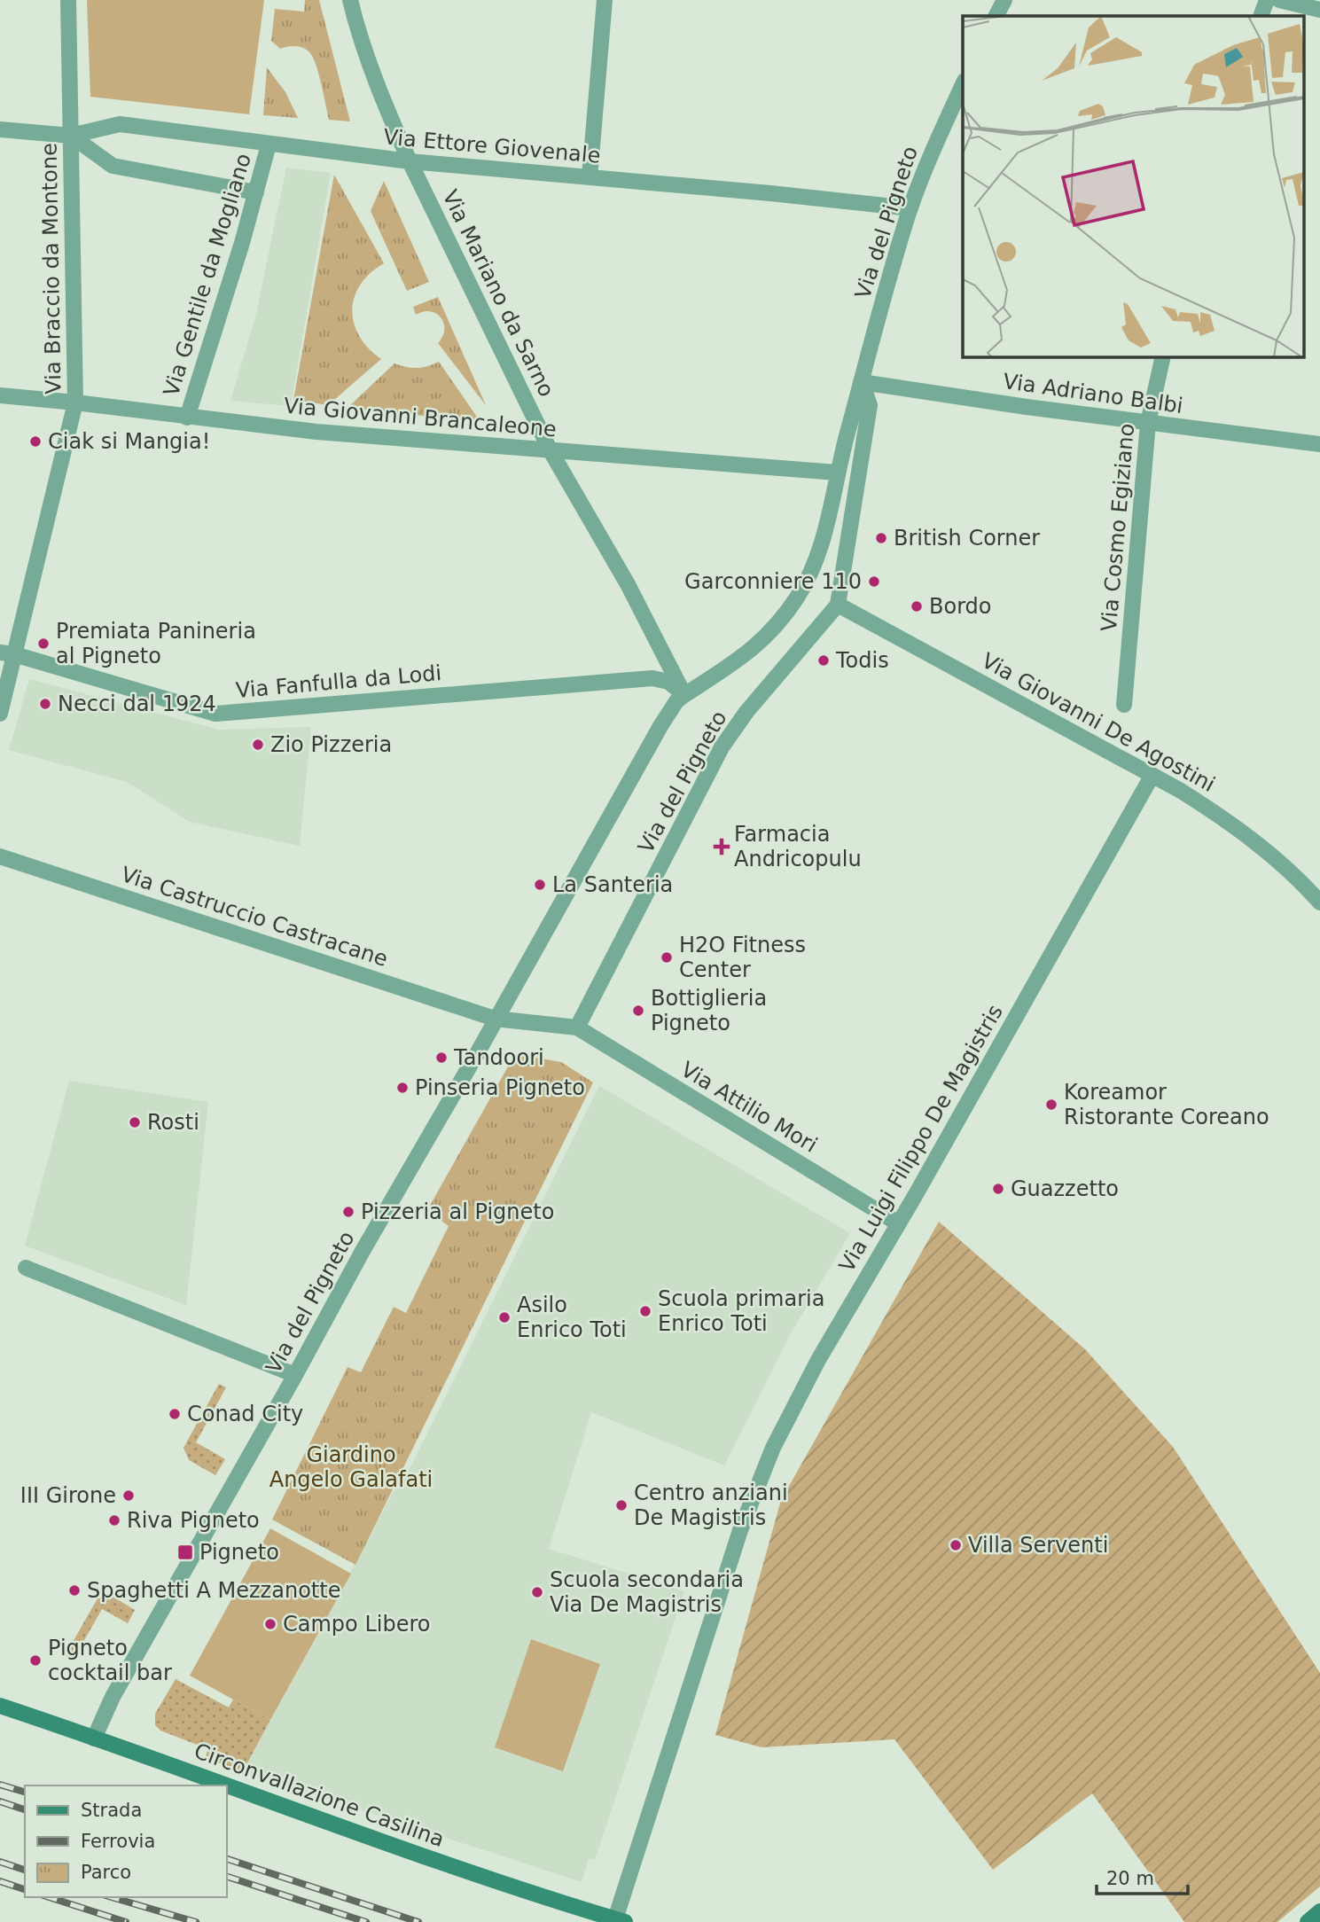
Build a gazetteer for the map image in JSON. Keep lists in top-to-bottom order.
{
  "streets": {
    "main road": ["Circonvallazione Casilina"],
    "street": [
      "Via Ettore Giovenale",
      "Via del Pigneto",
      "Via Braccio da Montone",
      "Via Gentile da Mogliano",
      "Via Mariano da Sarno",
      "Via Adriano Balbi",
      "Via Giovanni Brancaleone",
      "Via Cosmo Egiziano",
      "Via Fanfulla da Lodi",
      "Via Giovanni De Agostini",
      "Via Castruccio Castracane",
      "Via Attilio Mori",
      "Via Luigi Filippo De Magistris"
    ]
  },
  "crossings": [
    ["Via Ettore Giovenale", "Via del Pigneto"],
    ["Via Ettore Giovenale", "Via Braccio da Montone"],
    ["Via Ettore Giovenale", "Via Gentile da Mogliano"],
    ["Via Ettore Giovenale", "Via Mariano da Sarno"],
    ["Via del Pigneto", "Via Mariano da Sarno"],
    ["Via del Pigneto", "Via Adriano Balbi"],
    ["Via del Pigneto", "Via Giovanni Brancaleone"],
    ["Via del Pigneto", "Via Fanfulla da Lodi"],
    ["Via del Pigneto", "Via Giovanni De Agostini"],
    ["Via del Pigneto", "Via Castruccio Castracane"],
    ["Via del Pigneto", "Via Attilio Mori"],
    ["Via del Pigneto", "Circonvallazione Casilina"],
    ["Via Braccio da Montone", "Via Giovanni Brancaleone"],
    ["Via Braccio da Montone", "Via Fanfulla da Lodi"],
    ["Via Gentile da Mogliano", "Via Giovanni Brancaleone"],
    ["Via Mariano da Sarno", "Via Giovanni Brancaleone"],
    ["Via Mariano da Sarno", "Via Fanfulla da Lodi"],
    ["Via Adriano Balbi", "Via Cosmo Egiziano"],
    ["Via Giovanni De Agostini", "Via Luigi Filippo De Magistris"],
    ["Via Attilio Mori", "Via Luigi Filippo De Magistris"],
    ["Via Luigi Filippo De Magistris", "Circonvallazione Casilina"]
  ],
  "parks": ["Giardino Angelo Galafati"],
  "places": {
    "other": [
      "Ciak si Mangia!",
      "British Corner",
      "Garconniere 110",
      "Bordo",
      "Premiata Panineria al Pigneto",
      "Todis",
      "Necci dal 1924",
      "Zio Pizzeria",
      "La Santeria",
      "H2O Fitness Center",
      "Bottiglieria Pigneto",
      "Tandoori",
      "Pinseria Pigneto",
      "Koreamor Ristorante Coreano",
      "Rosti",
      "Guazzetto",
      "Pizzeria al Pigneto",
      "Scuola primaria Enrico Toti",
      "Asilo Enrico Toti",
      "Conad City",
      "III Girone",
      "Centro anziani De Magistris",
      "Riva Pigneto",
      "Villa Serventi",
      "Spaghetti A Mezzanotte",
      "Scuola secondaria Via De Magistris",
      "Campo Libero",
      "Pigneto cocktail bar"
    ],
    "health": ["Farmacia Andricopulu"],
    "transit": ["Pigneto"]
  },
  "legend": ["Strada", "Ferrovia", "Parco"],
  "scale_bar": "20 m"
}
